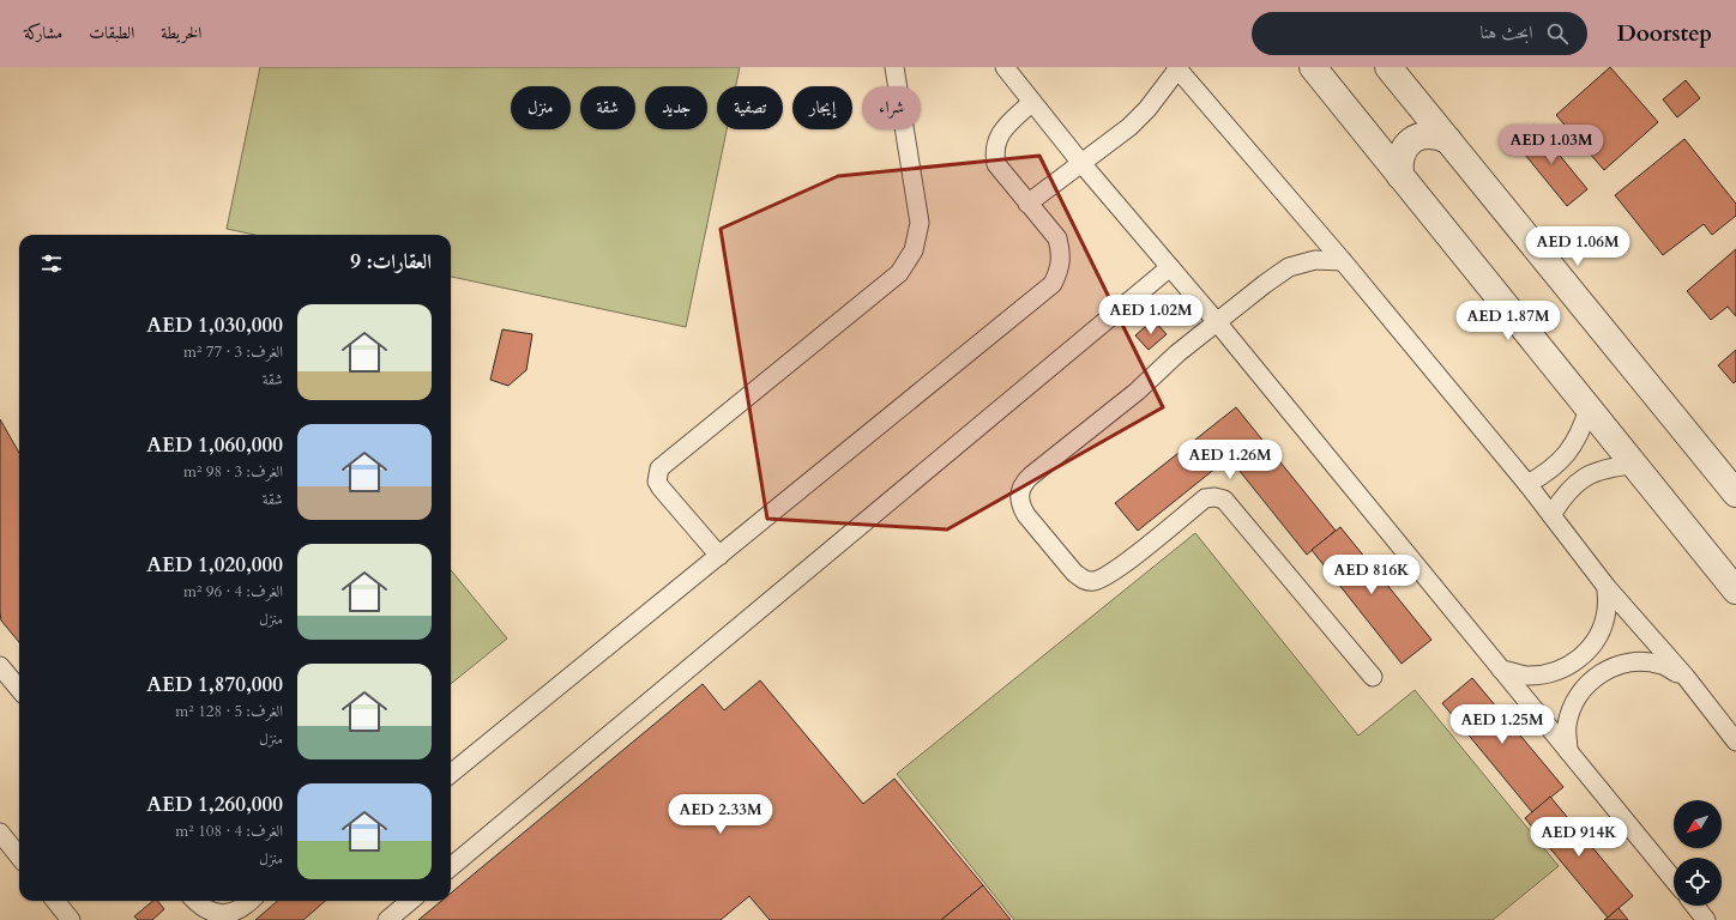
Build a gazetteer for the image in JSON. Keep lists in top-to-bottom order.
{
  "north": "bottom left",
  "page": {
    "header": "Doorstep",
    "search": "ابحث هنا",
    "nav": ["الخريطة", "الطبقات", "مشاركة"],
    "chip": [
      "شراء",
      "إيجار",
      "تصفية",
      "جديد",
      "شقة",
      "منزل"
    ],
    "price": [
      "AED 1.03M",
      "AED 1.06M",
      "AED 1.02M",
      "AED 1.87M",
      "AED 1.26M",
      "AED 816K",
      "AED 1.25M",
      "AED 2.33M",
      "AED 914K"
    ],
    "heading": "العقارات: 9",
    "list": [
      {
        "name": "AED 1,030,000",
        "note": "الغرف: 3 · 77 m² · شقة"
      },
      {
        "name": "AED 1,060,000",
        "note": "الغرف: 3 · 98 m² · شقة"
      },
      {
        "name": "AED 1,020,000",
        "note": "الغرف: 4 · 96 m² · منزل"
      },
      {
        "name": "AED 1,870,000",
        "note": "الغرف: 5 · 128 m² · منزل"
      },
      {
        "name": "AED 1,260,000",
        "note": "الغرف: 4 · 108 m² · منزل"
      }
    ]
  }
}
